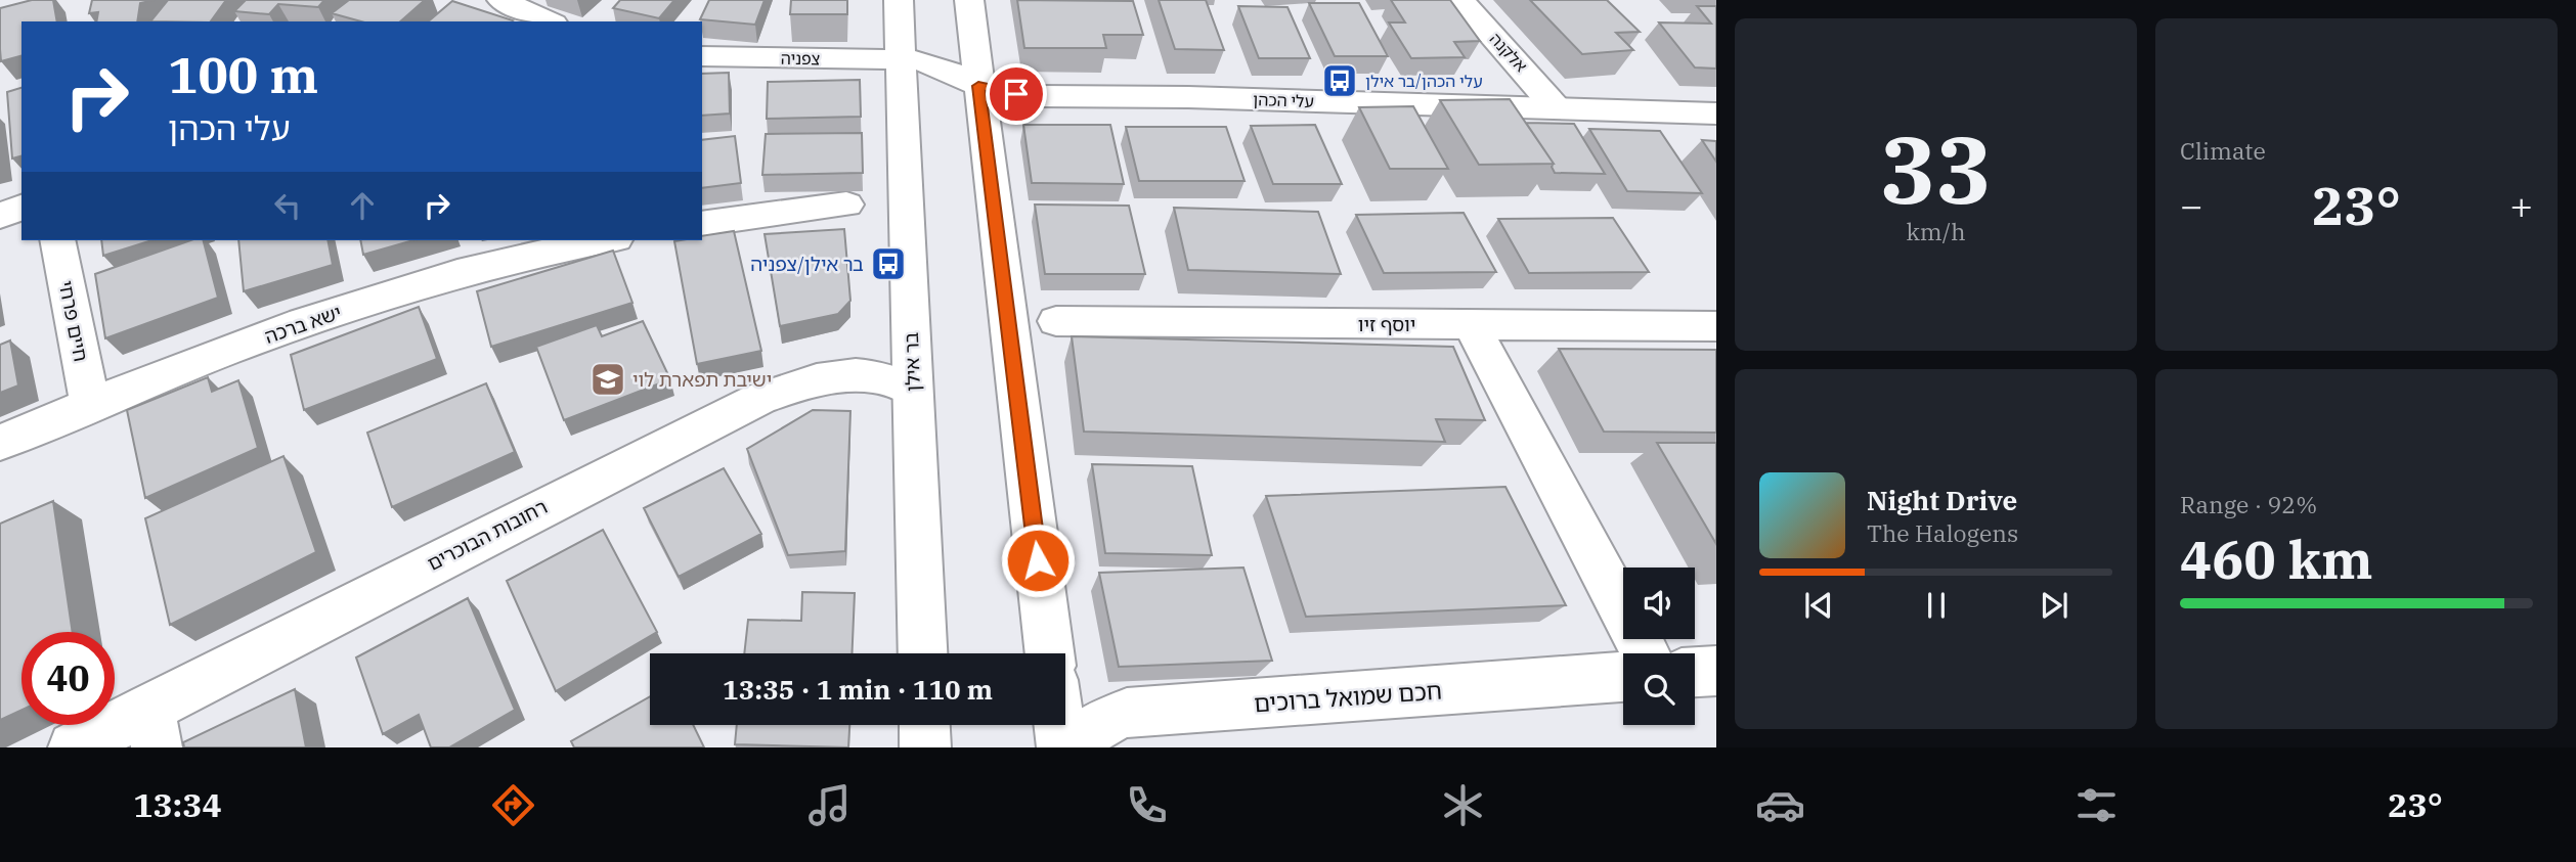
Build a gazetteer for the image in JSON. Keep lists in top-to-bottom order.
{
  "streets": {
    "street": [
      "אלקנה",
      "צפניה",
      "עלי הכהן",
      "חיים פרחי",
      "ישא ברכה",
      "יוסף זיו",
      "בר אילן",
      "רחובות הבוכרים",
      "חכם שמואל ברוכים"
    ]
  },
  "crossings": [
    ["אלקנה", "עלי הכהן"],
    ["צפניה", "עלי הכהן"],
    ["צפניה", "בר אילן"],
    ["עלי הכהן", "בר אילן"],
    ["חיים פרחי", "ישא ברכה"],
    ["בר אילן", "רחובות הבוכרים"]
  ],
  "places": {
    "bus stop": ["עלי הכהן/בר אילן", "בר אילן/צפניה"],
    "school or university": ["ישיבת תפארת לוי"]
  },
  "page": {
    "tile": [
      ["33", "km/h"],
      "Climate",
      ["Range · 92%", "460 km"]
    ],
    "turn": ["100 m", "עלי הכהן"],
    "heat": ["−", "23°", "+"],
    "song": ["Night Drive", "The Halogens"],
    "limit": "40",
    "trip": "13:35 · 1 min · 110 m",
    "tabs": ["13:34", "23°"]
  }
}
